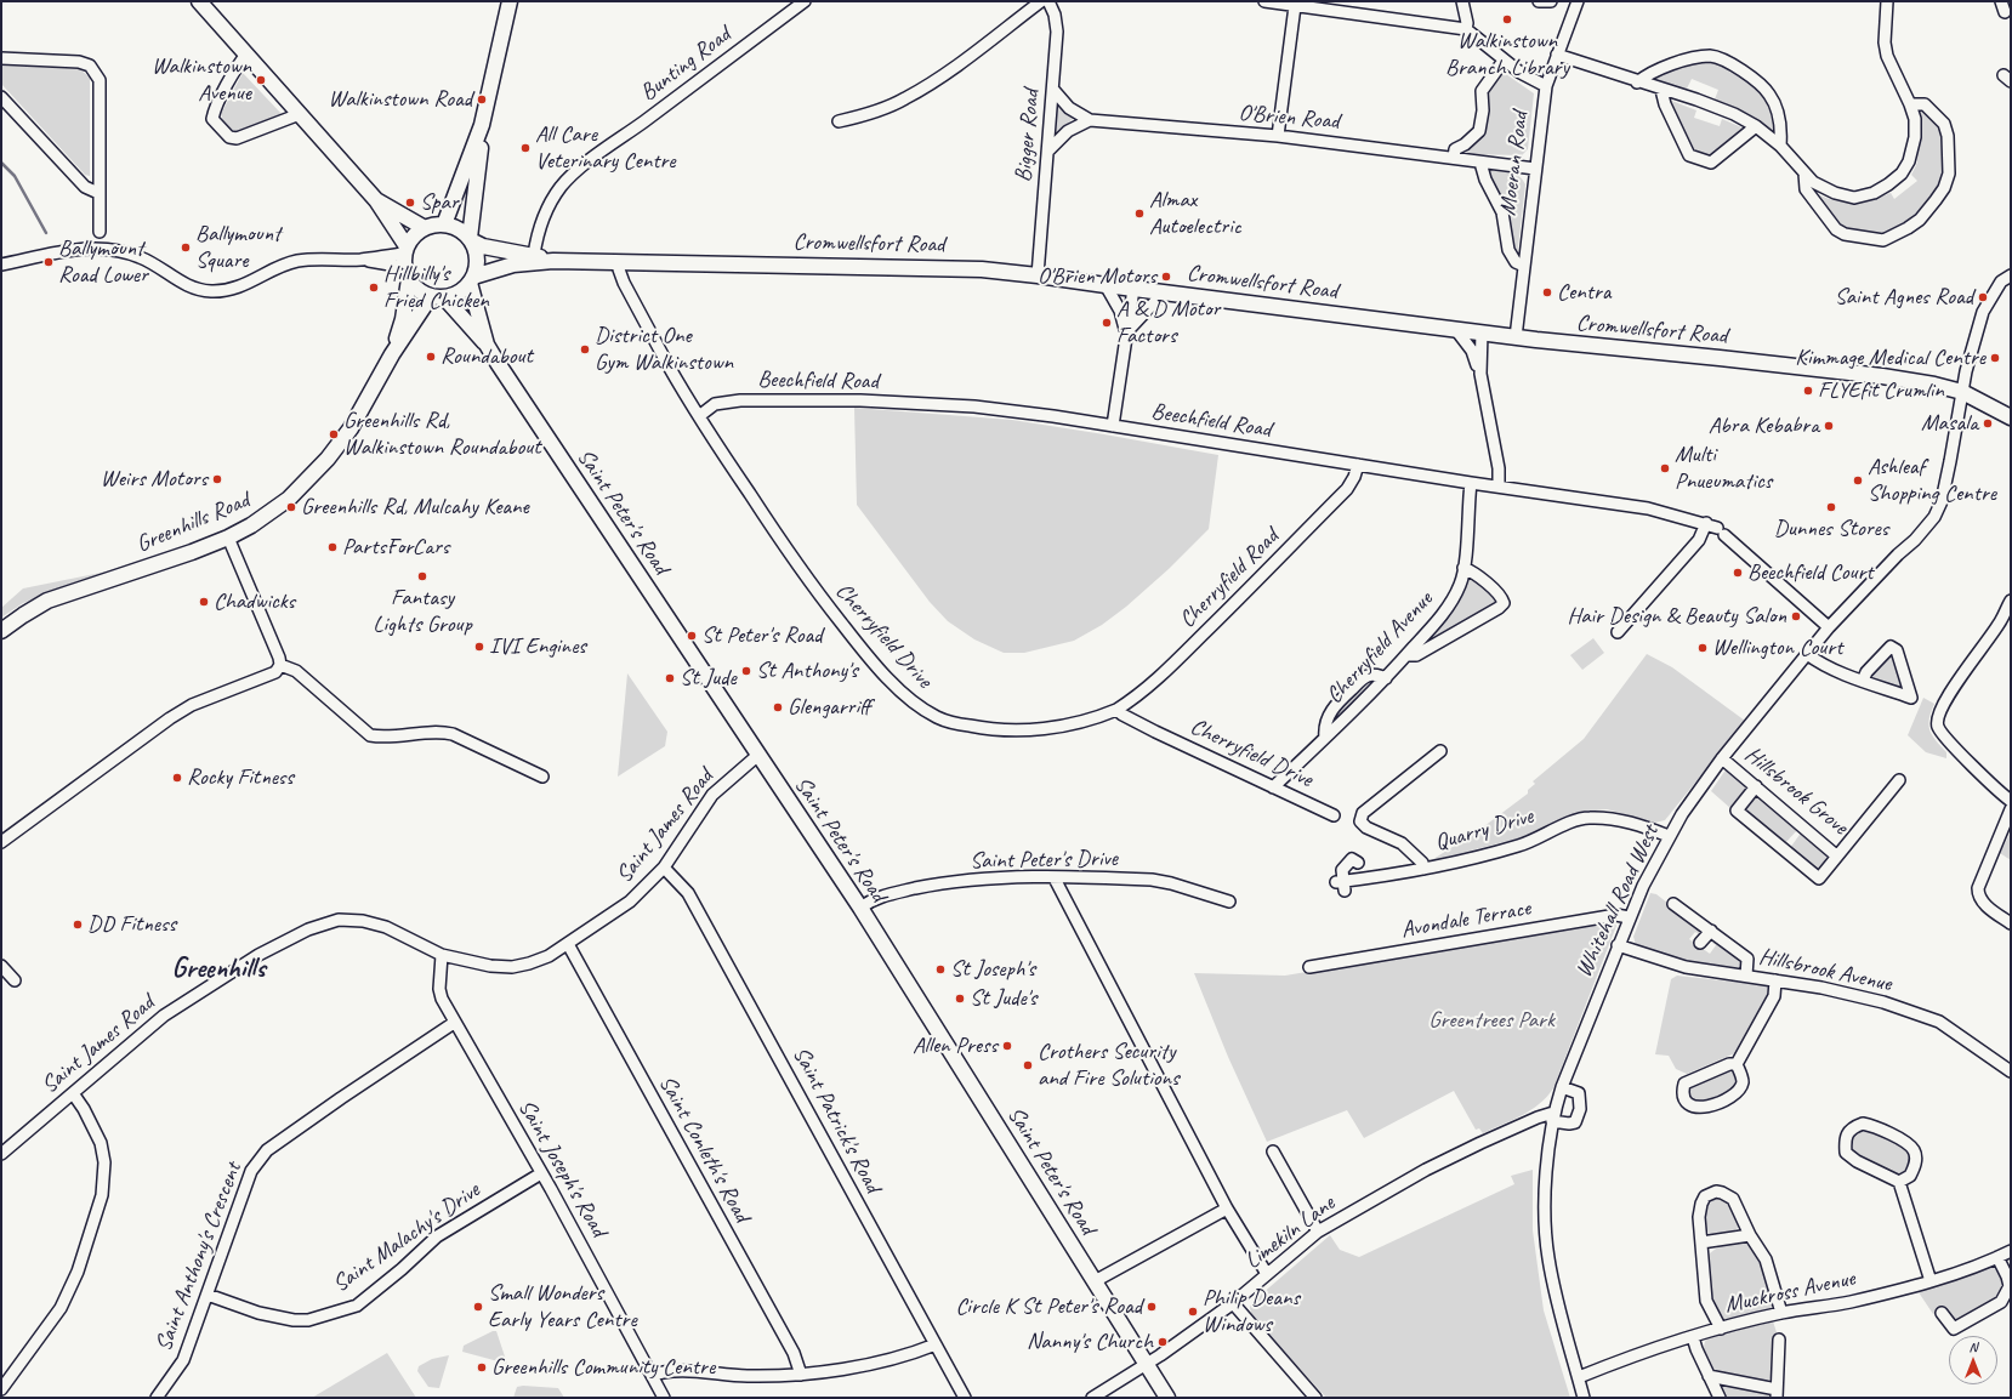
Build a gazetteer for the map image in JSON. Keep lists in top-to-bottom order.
{
  "streets": {
    "main road": ["Cromwellsfort Road", "Saint Peter's Road", "Greenhills Road"],
    "street": [
      "Bunting Road",
      "O'Brien Road",
      "Bigger Road",
      "Moeran Road",
      "Beechfield Road",
      "Cherryfield Road",
      "Cherryfield Drive",
      "Cherryfield Avenue",
      "Hillsbrook Grove",
      "Saint James Road",
      "Quarry Drive",
      "Saint Peter's Drive",
      "Whitehall Road West",
      "Avondale Terrace",
      "Hillsbrook Avenue",
      "Saint Patrick's Road",
      "Saint Conleth's Road",
      "Saint Joseph's Road",
      "Limekiln Lane",
      "Saint Malachy's Drive",
      "Saint Anthony's Crescent",
      "Muckross Avenue"
    ]
  },
  "crossings": [
    ["Bunting Road", "Cromwellsfort Road"],
    ["O'Brien Road", "Moeran Road"],
    ["Bigger Road", "Cromwellsfort Road"],
    ["Moeran Road", "Cromwellsfort Road"],
    ["Cromwellsfort Road", "Saint Peter's Road"],
    ["Cromwellsfort Road", "Greenhills Road"],
    ["Cromwellsfort Road", "Cherryfield Drive"],
    ["Cromwellsfort Road", "Whitehall Road West"],
    ["Beechfield Road", "Cherryfield Road"],
    ["Beechfield Road", "Cherryfield Drive"],
    ["Beechfield Road", "Cherryfield Avenue"],
    ["Saint Peter's Road", "Greenhills Road"],
    ["Saint Peter's Road", "Saint James Road"],
    ["Saint Peter's Road", "Saint Peter's Drive"],
    ["Saint Peter's Road", "Limekiln Lane"],
    ["Cherryfield Road", "Cherryfield Drive"],
    ["Cherryfield Drive", "Cherryfield Avenue"],
    ["Hillsbrook Grove", "Whitehall Road West"],
    ["Saint James Road", "Saint Patrick's Road"],
    ["Saint James Road", "Saint Conleth's Road"],
    ["Saint James Road", "Saint Joseph's Road"],
    ["Quarry Drive", "Whitehall Road West"],
    ["Whitehall Road West", "Avondale Terrace"],
    ["Whitehall Road West", "Hillsbrook Avenue"],
    ["Whitehall Road West", "Limekiln Lane"],
    ["Whitehall Road West", "Muckross Avenue"],
    ["Saint Joseph's Road", "Saint Malachy's Drive"],
    ["Saint Joseph's Road", "Saint Anthony's Crescent"],
    ["Saint Malachy's Drive", "Saint Anthony's Crescent"]
  ],
  "districts": ["Greenhills"],
  "parks": ["Greentrees Park"],
  "places": [
    "Walkinstown Branch Library",
    "Walkinstown Avenue",
    "Walkinstown Road",
    "All Care Veterinary Centre",
    "Spar",
    "Almax Autoelectric",
    "Ballymount Square",
    "Ballymount Road Lower",
    "O'Brien Motors",
    "Hillbilly's Fried Chicken",
    "Centra",
    "Saint Agnes Road",
    "A & D Motor Factors",
    "District One Gym Walkinstown",
    "Roundabout",
    "Kimmage Medical Centre",
    "FLYEfit Crumlin",
    "Masala",
    "Abra Kebabra",
    "Greenhills Rd, Walkinstown Roundabout",
    "Multi Pnueumatics",
    "Weirs Motors",
    "Ashleaf Shopping Centre",
    "Greenhills Rd, Mulcahy Keane",
    "Dunnes Stores",
    "PartsForCars",
    "Beechfield Court",
    "Fantasy Lights Group",
    "Chadwicks",
    "Hair Design & Beauty Salon",
    "St Peter's Road",
    "IVI Engines",
    "Wellington Court",
    "St Anthony's",
    "St Jude",
    "Glengarriff",
    "Rocky Fitness",
    "DD Fitness",
    "St Joseph's",
    "St Jude's",
    "Allen Press",
    "Crothers Security and Fire Solutions",
    "Small Wonders Early Years Centre",
    "Circle K St Peter's Road",
    "Philip Deans Windows",
    "Nanny's Church",
    "Greenhills Community Centre"
  ],
  "north": "top"
}
